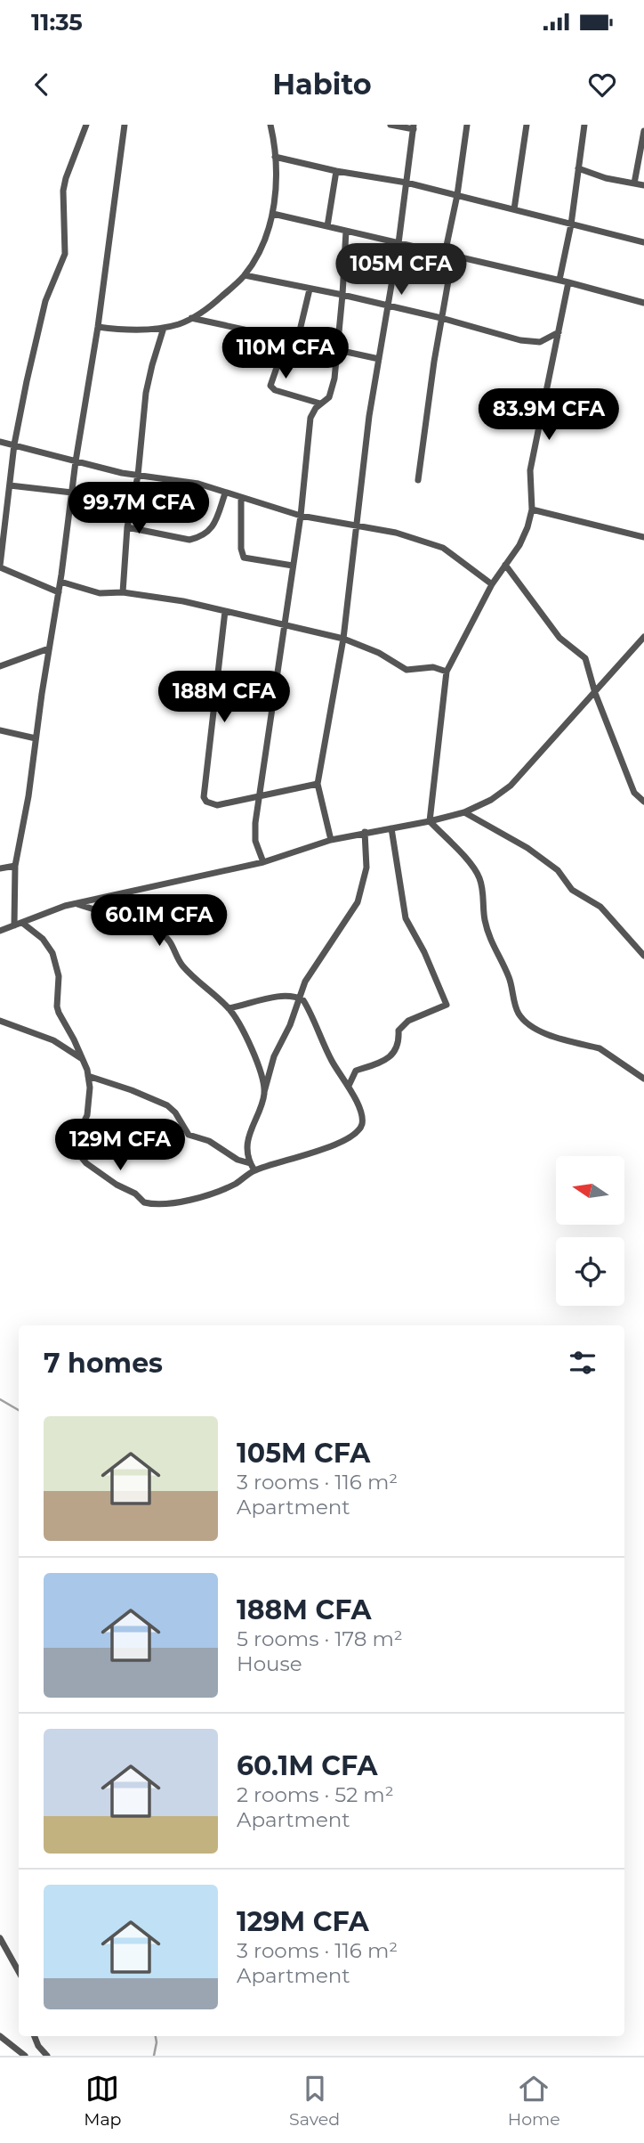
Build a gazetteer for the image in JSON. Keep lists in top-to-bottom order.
{
  "north": "left",
  "page": {
    "status": "11:35",
    "header": "Habito",
    "price": [
      "105M CFA",
      "110M CFA",
      "83.9M CFA",
      "99.7M CFA",
      "188M CFA",
      "60.1M CFA",
      "129M CFA"
    ],
    "heading": "7 homes",
    "list": [
      {
        "name": "105M CFA",
        "note": "3 rooms · 116 m² · Apartment"
      },
      {
        "name": "188M CFA",
        "note": "5 rooms · 178 m² · House"
      },
      {
        "name": "60.1M CFA",
        "note": "2 rooms · 52 m² · Apartment"
      },
      {
        "name": "129M CFA",
        "note": "3 rooms · 116 m² · Apartment"
      }
    ],
    "tabs": ["Map", "Saved", "Home"]
  }
}
